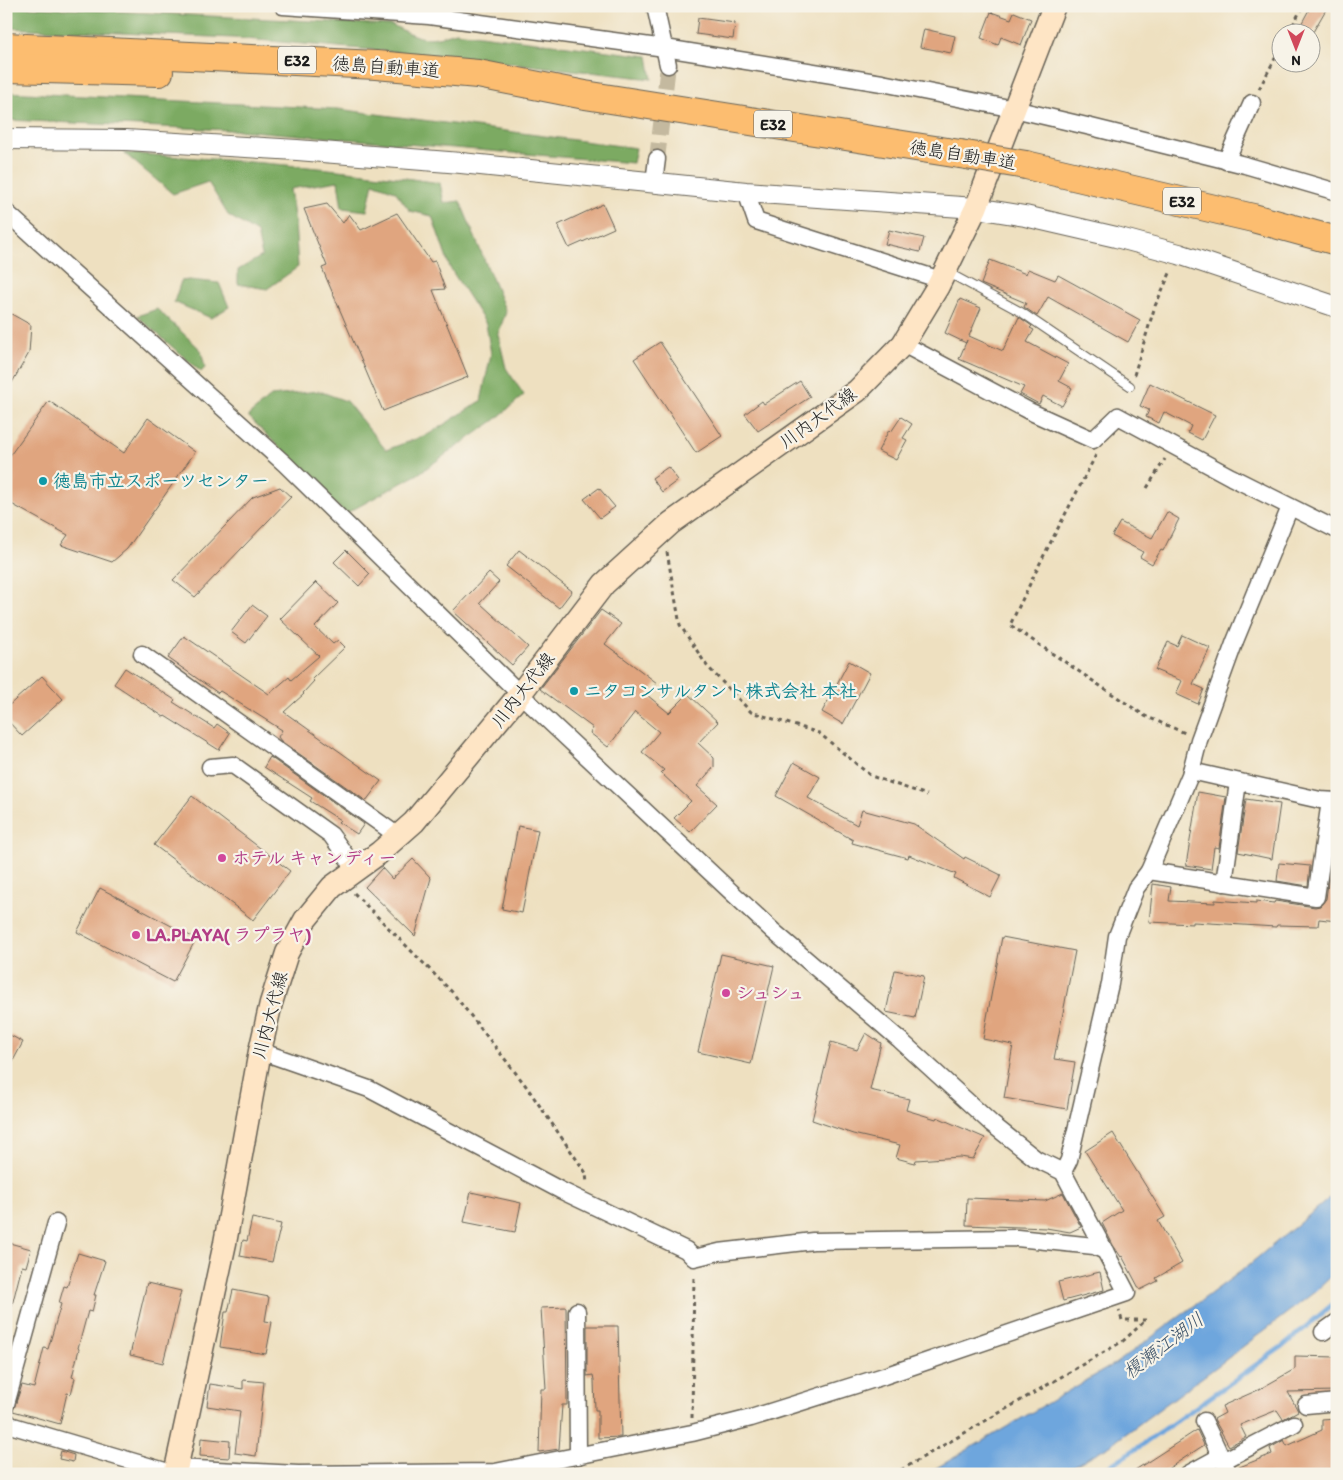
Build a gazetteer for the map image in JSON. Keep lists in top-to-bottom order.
{
  "streets": {
    "highway": ["E32", "徳島自動車道"],
    "main road": ["川内大代線"]
  },
  "water": ["榎瀬江湖川"],
  "places": [
    "徳島市立スポーツセンター",
    "ニタコンサルタント株式会社 本社",
    "ホテル キャンディー",
    "LA.PLAYA( ラプラヤ)",
    "シュシュ"
  ],
  "north": "bottom"
}
